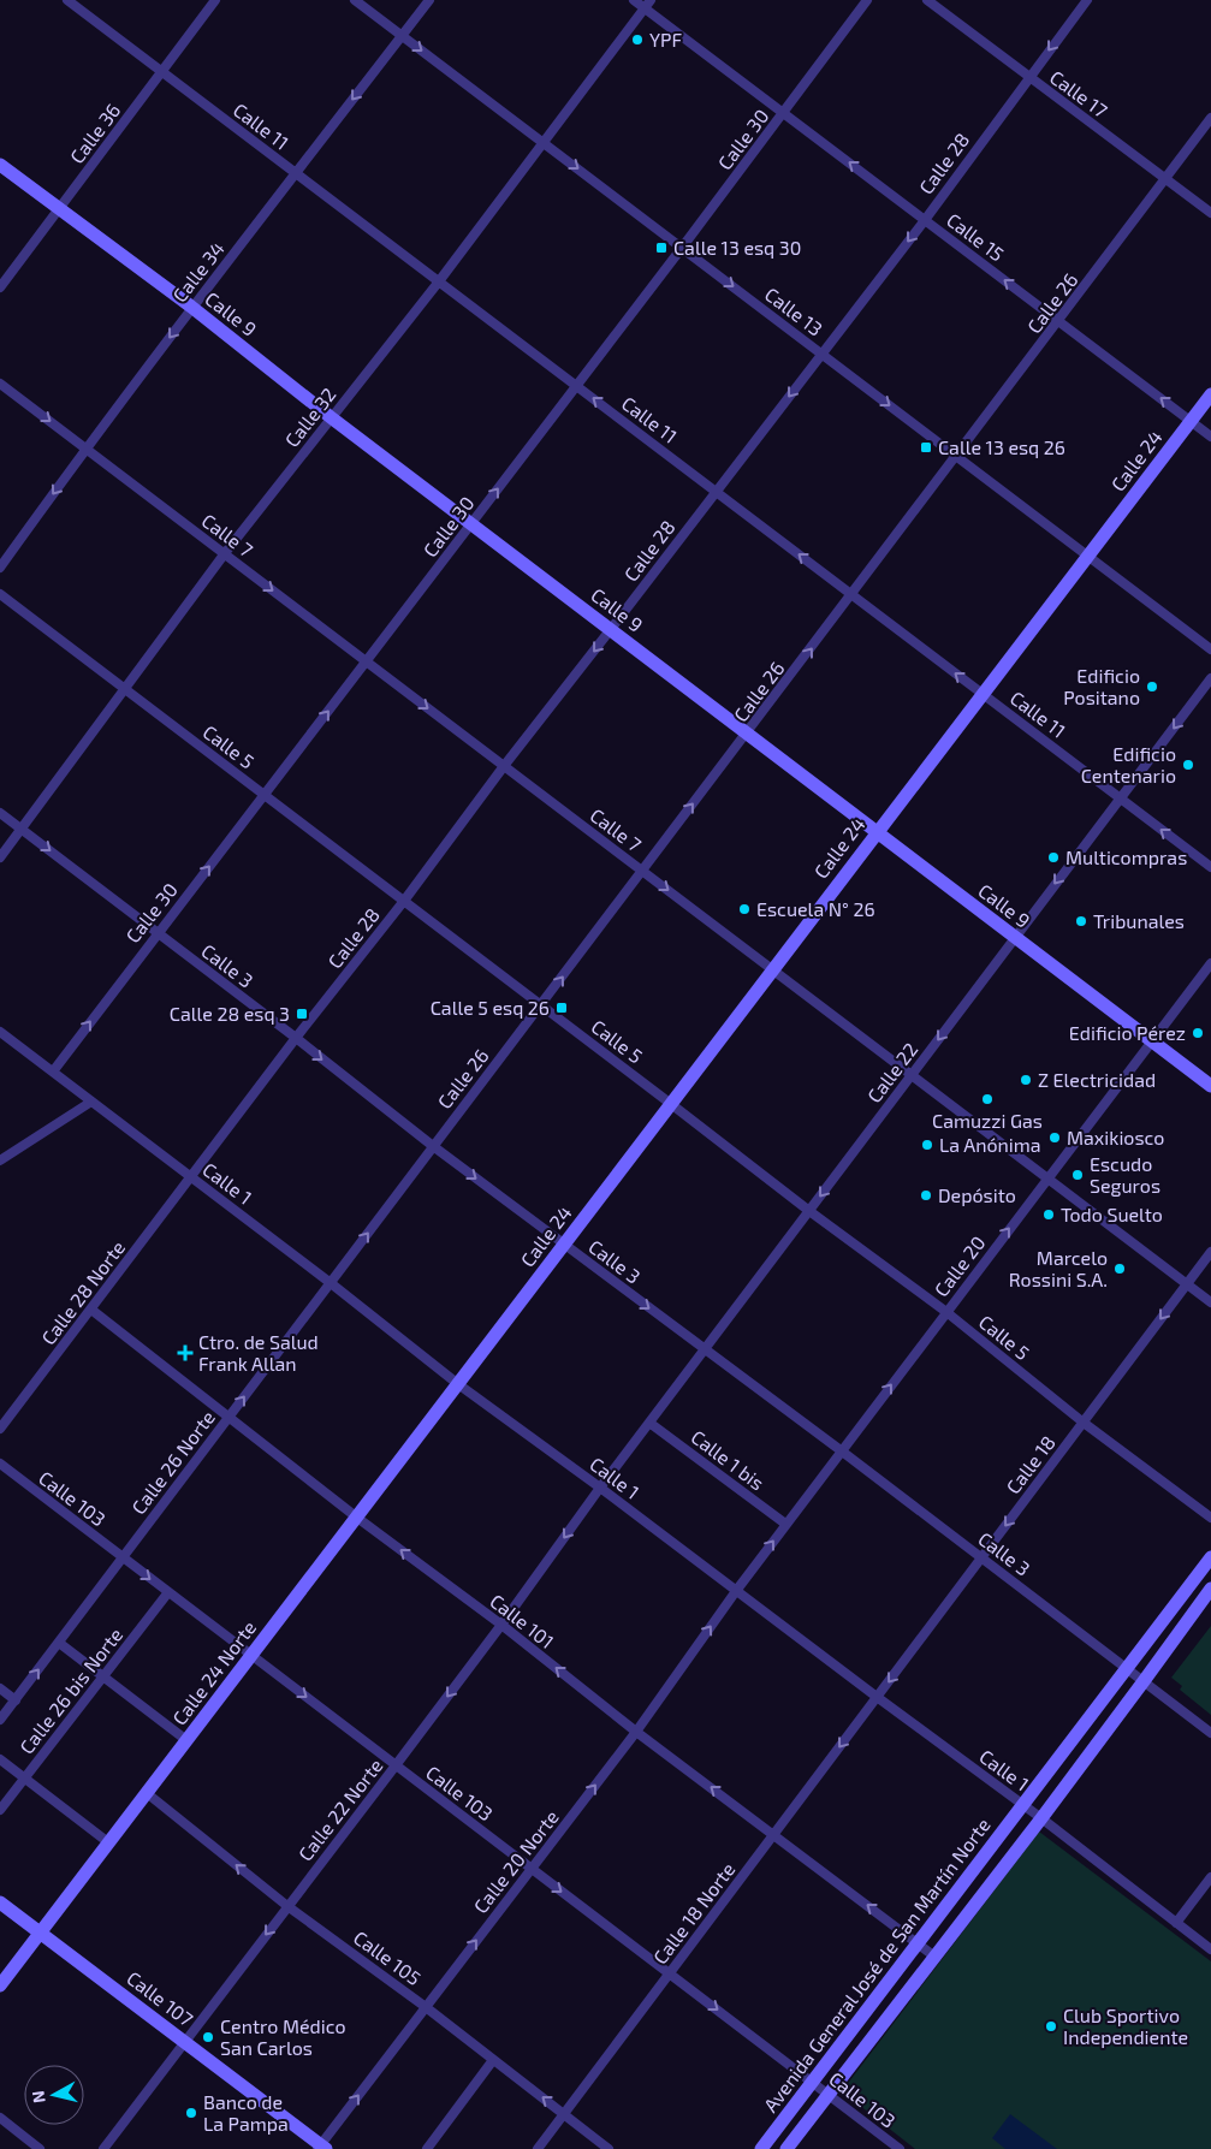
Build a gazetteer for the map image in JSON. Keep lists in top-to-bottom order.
{
  "streets": {
    "main road": [
      "Calle 9",
      "Calle 24",
      "Calle 24 Norte",
      "Avenida General José de San Martín Norte",
      "Calle 107"
    ],
    "street": [
      "Calle 17",
      "Calle 11",
      "Calle 36",
      "Calle 30",
      "Calle 28",
      "Calle 15",
      "Calle 34",
      "Calle 26",
      "Calle 13",
      "Calle 32",
      "Calle 7",
      "Calle 5",
      "Calle 3",
      "Calle 22",
      "Calle 1",
      "Calle 20",
      "Calle 28 Norte",
      "Calle 1 bis",
      "Calle 26 Norte",
      "Calle 18",
      "Calle 103",
      "Calle 101",
      "Calle 26 bis Norte",
      "Calle 22 Norte",
      "Calle 20 Norte",
      "Calle 18 Norte",
      "Calle 105"
    ]
  },
  "crossings": [
    ["Calle 17", "Calle 28"],
    ["Calle 17", "Calle 26"],
    ["Calle 11", "Calle 36"],
    ["Calle 11", "Calle 30"],
    ["Calle 11", "Calle 28"],
    ["Calle 11", "Calle 34"],
    ["Calle 11", "Calle 26"],
    ["Calle 11", "Calle 32"],
    ["Calle 11", "Calle 24"],
    ["Calle 11", "Calle 22"],
    ["Calle 36", "Calle 9"],
    ["Calle 30", "Calle 15"],
    ["Calle 30", "Calle 13"],
    ["Calle 30", "Calle 9"],
    ["Calle 30", "Calle 7"],
    ["Calle 30", "Calle 5"],
    ["Calle 30", "Calle 3"],
    ["Calle 30", "Calle 1"],
    ["Calle 28", "Calle 15"],
    ["Calle 28", "Calle 13"],
    ["Calle 28", "Calle 9"],
    ["Calle 28", "Calle 7"],
    ["Calle 28", "Calle 5"],
    ["Calle 28", "Calle 3"],
    ["Calle 28", "Calle 1"],
    ["Calle 28", "Calle 28 Norte"],
    ["Calle 15", "Calle 26"],
    ["Calle 15", "Calle 32"],
    ["Calle 15", "Calle 24"],
    ["Calle 34", "Calle 13"],
    ["Calle 34", "Calle 9"],
    ["Calle 34", "Calle 7"],
    ["Calle 26", "Calle 13"],
    ["Calle 26", "Calle 9"],
    ["Calle 26", "Calle 7"],
    ["Calle 26", "Calle 5"],
    ["Calle 26", "Calle 3"],
    ["Calle 26", "Calle 1"],
    ["Calle 26", "Calle 26 Norte"],
    ["Calle 13", "Calle 32"],
    ["Calle 13", "Calle 24"],
    ["Calle 9", "Calle 32"],
    ["Calle 9", "Calle 24"],
    ["Calle 9", "Calle 22"],
    ["Calle 9", "Calle 20"],
    ["Calle 32", "Calle 7"],
    ["Calle 32", "Calle 5"],
    ["Calle 32", "Calle 3"],
    ["Calle 24", "Calle 7"],
    ["Calle 24", "Calle 5"],
    ["Calle 24", "Calle 3"],
    ["Calle 24", "Calle 1"],
    ["Calle 24", "Calle 24 Norte"],
    ["Calle 7", "Calle 22"],
    ["Calle 7", "Calle 20"],
    ["Calle 7", "Calle 18"],
    ["Calle 5", "Calle 22"],
    ["Calle 5", "Calle 20"],
    ["Calle 5", "Calle 18"],
    ["Calle 3", "Calle 22"],
    ["Calle 3", "Calle 20"],
    ["Calle 3", "Calle 18"],
    ["Calle 3", "Avenida General José de San Martín Norte"],
    ["Calle 22", "Calle 1"],
    ["Calle 22", "Calle 1 bis"],
    ["Calle 22", "Calle 22 Norte"],
    ["Calle 1", "Calle 20"],
    ["Calle 1", "Calle 28 Norte"],
    ["Calle 1", "Calle 26 Norte"],
    ["Calle 1", "Calle 18"],
    ["Calle 1", "Calle 24 Norte"],
    ["Calle 1", "Calle 22 Norte"],
    ["Calle 1", "Calle 20 Norte"],
    ["Calle 1", "Calle 18 Norte"],
    ["Calle 1", "Avenida General José de San Martín Norte"],
    ["Calle 20", "Calle 1 bis"],
    ["Calle 20", "Calle 20 Norte"],
    ["Calle 28 Norte", "Calle 101"],
    ["Calle 26 Norte", "Calle 103"],
    ["Calle 26 Norte", "Calle 101"],
    ["Calle 18", "Calle 18 Norte"],
    ["Calle 103", "Calle 24 Norte"],
    ["Calle 103", "Calle 26 bis Norte"],
    ["Calle 103", "Calle 22 Norte"],
    ["Calle 103", "Calle 20 Norte"],
    ["Calle 103", "Calle 18 Norte"],
    ["Calle 103", "Avenida General José de San Martín Norte"],
    ["Calle 101", "Calle 24 Norte"],
    ["Calle 101", "Calle 22 Norte"],
    ["Calle 101", "Calle 20 Norte"],
    ["Calle 101", "Calle 18 Norte"],
    ["Calle 101", "Avenida General José de San Martín Norte"],
    ["Calle 24 Norte", "Calle 105"],
    ["Calle 24 Norte", "Calle 107"],
    ["Calle 22 Norte", "Calle 105"],
    ["Calle 22 Norte", "Calle 107"],
    ["Calle 20 Norte", "Calle 105"],
    ["Calle 20 Norte", "Calle 107"],
    ["Calle 18 Norte", "Calle 105"]
  ],
  "one_way": [
    "Calle 11",
    "Calle 30",
    "Calle 28",
    "Calle 15",
    "Calle 34",
    "Calle 26",
    "Calle 13",
    "Calle 7",
    "Calle 3",
    "Calle 22",
    "Calle 20",
    "Calle 26 Norte",
    "Calle 18",
    "Calle 103",
    "Calle 101",
    "Calle 22 Norte",
    "Calle 20 Norte",
    "Calle 105"
  ],
  "places": {
    "other": [
      "YPF",
      "Edificio Positano",
      "Edificio Centenario",
      "Multicompras",
      "Escuela N° 26",
      "Tribunales",
      "Edificio Pérez",
      "Z Electricidad",
      "Camuzzi Gas",
      "Maxikiosco",
      "La Anónima",
      "Escudo Seguros",
      "Depósito",
      "Todo Suelto",
      "Marcelo Rossini S.A.",
      "Club Sportivo Independiente",
      "Centro Médico San Carlos",
      "Banco de La Pampa"
    ],
    "transit": [
      "Calle 13 esq 30",
      "Calle 13 esq 26",
      "Calle 5 esq 26",
      "Calle 28 esq 3"
    ],
    "health": ["Ctro. de Salud Frank Allan"]
  },
  "north": "left"
}
